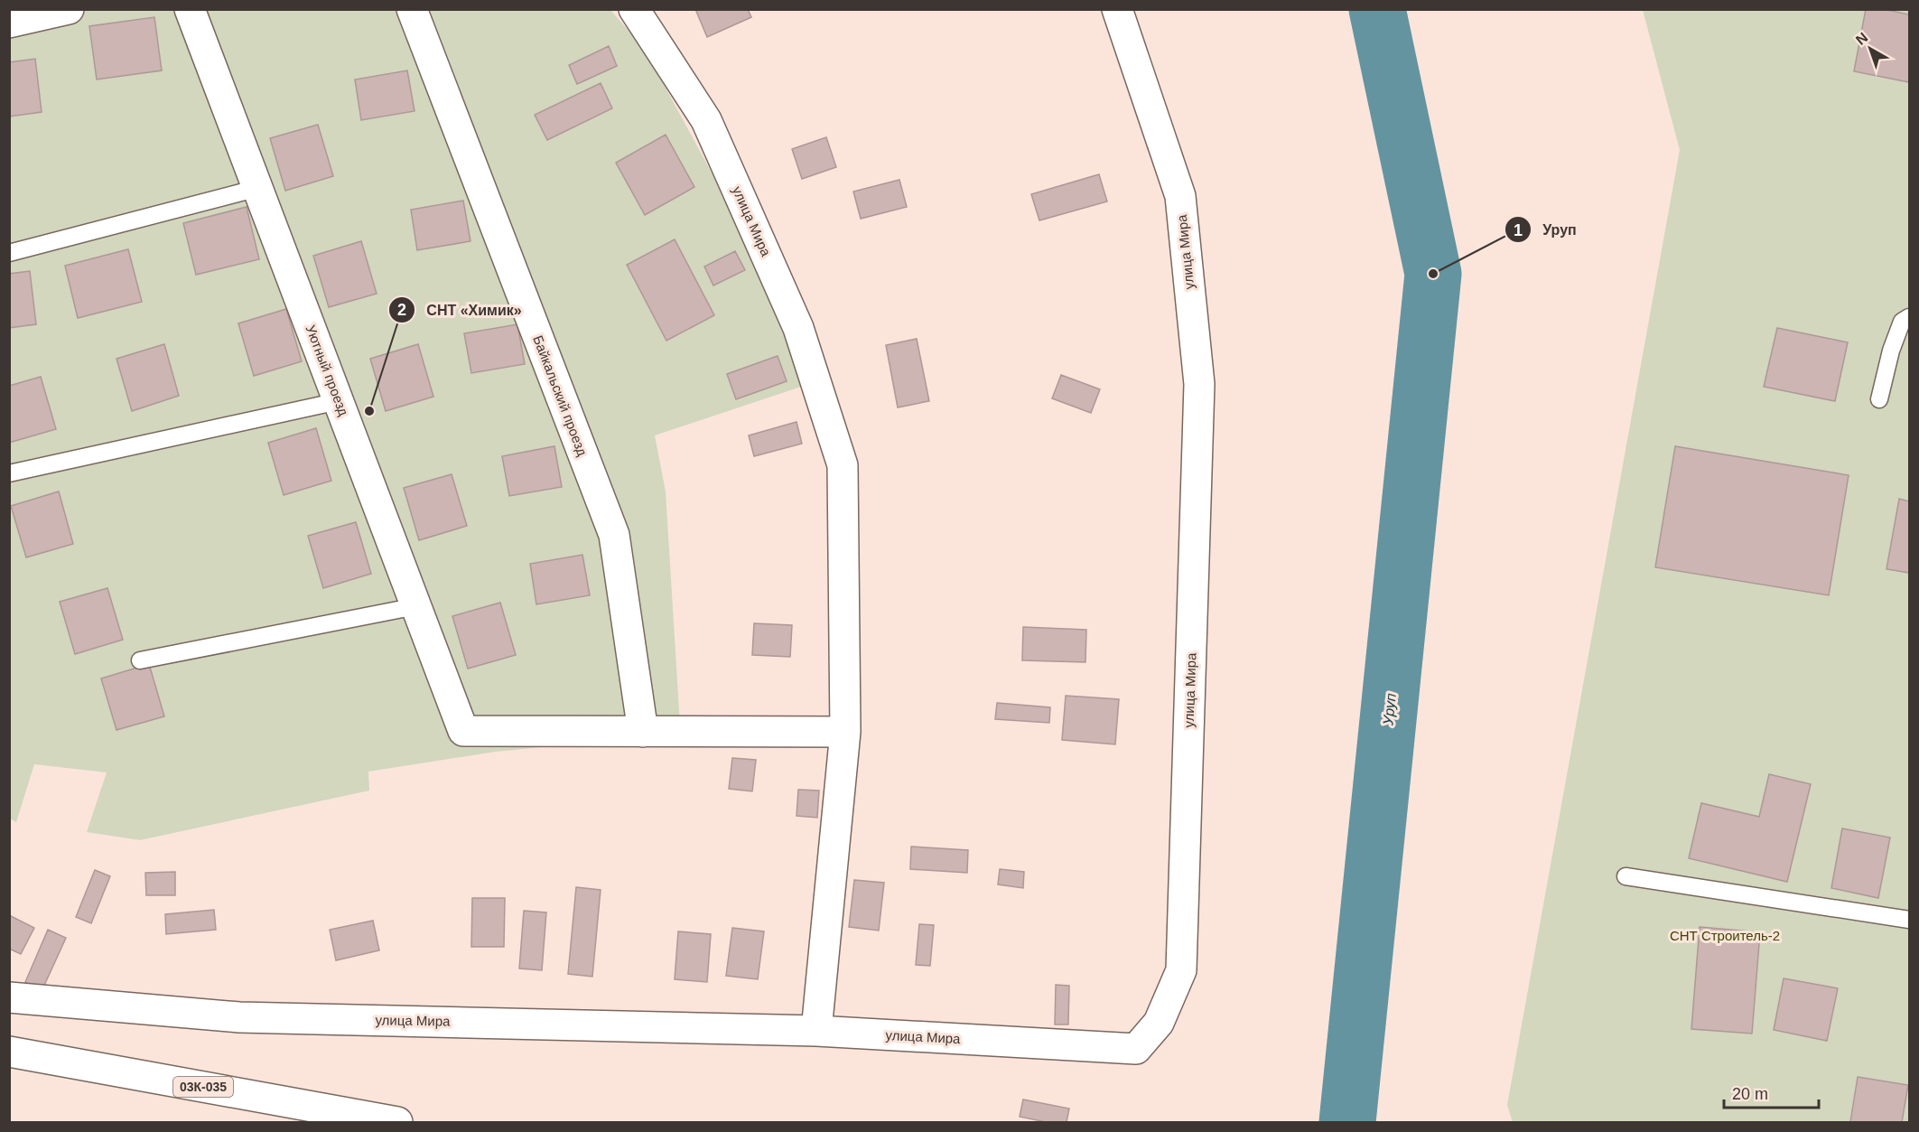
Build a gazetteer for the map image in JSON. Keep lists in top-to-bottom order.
{
  "streets": {
    "street": [
      "улица Мира",
      "Уютный проезд",
      "Байкальский проезд",
      "03К-035"
    ]
  },
  "crossings": [
    ["Уютный проезд", "Байкальский проезд"]
  ],
  "water": ["Уруп"],
  "parks": ["СНТ Строитель-2"],
  "places": ["Уруп", "СНТ «Химик»"],
  "scale_bar": "20 m",
  "north": "top left"
}
